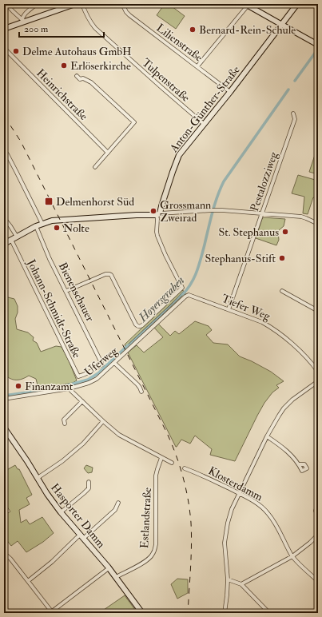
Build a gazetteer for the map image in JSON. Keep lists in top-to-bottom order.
{
  "streets": {
    "main road": ["Anton-Günther-Straße", "Hasporter Damm"],
    "street": [
      "Lilienstraße",
      "Tulpenstraße",
      "Heinrichstraße",
      "Pestalozziweg",
      "Bienenschauer",
      "Tiefer Weg",
      "Johann-Schmidt-Straße",
      "Uferweg",
      "Klosterdamm",
      "Estlandstraße"
    ]
  },
  "crossings": [
    ["Lilienstraße", "Anton-Günther-Straße"],
    ["Tulpenstraße", "Anton-Günther-Straße"],
    ["Pestalozziweg", "Tiefer Weg"],
    ["Bienenschauer", "Johann-Schmidt-Straße"],
    ["Tiefer Weg", "Uferweg"],
    ["Hasporter Damm", "Estlandstraße"]
  ],
  "water": ["Hoyersgraben"],
  "places": {
    "other": [
      "Bernard-Rein-Schule",
      "Delme Autohaus GmbH",
      "Erlöserkirche",
      "Grossmann Zweirad",
      "Nolte",
      "St. Stephanus",
      "Stephanus-Stift",
      "Finanzamt"
    ],
    "transit": ["Delmenhorst Süd"]
  },
  "scale_bar": "200 m"
}
